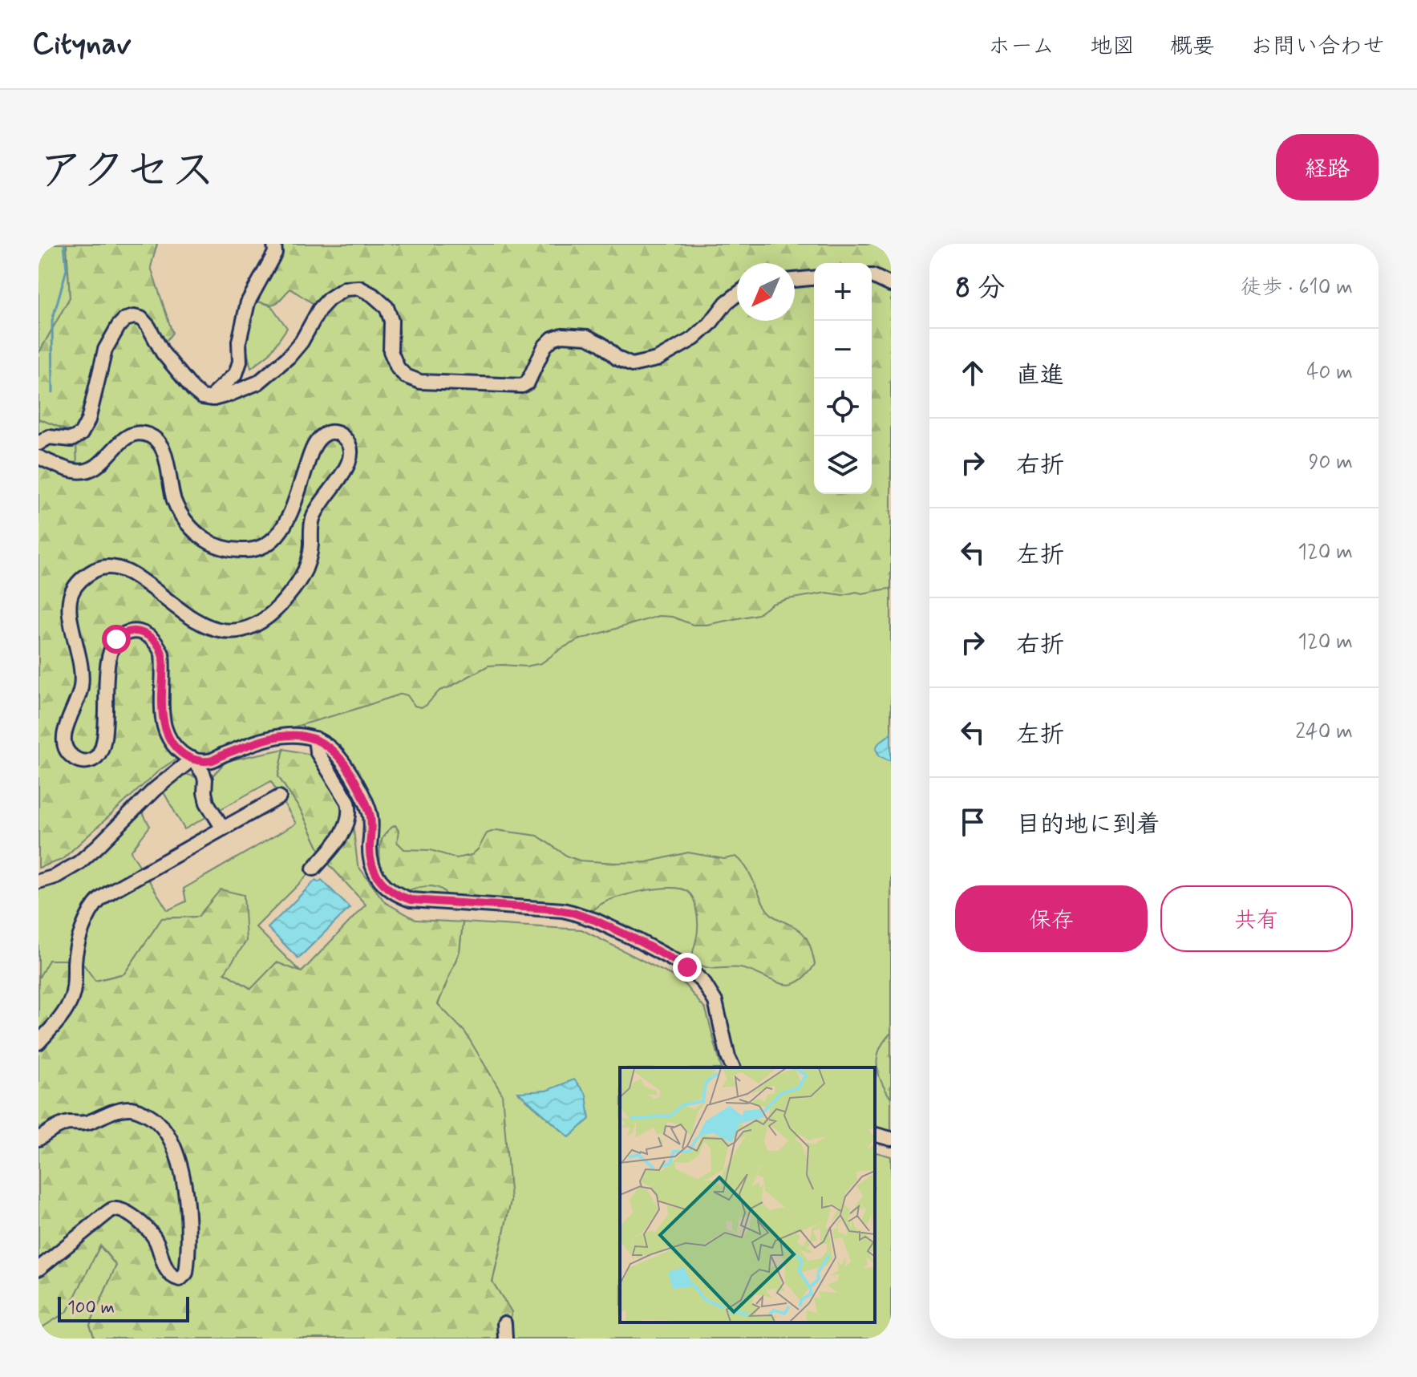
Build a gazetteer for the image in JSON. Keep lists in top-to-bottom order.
{
  "scale_bar": "100 m",
  "north": "bottom left",
  "page": {
    "header": "Citynav",
    "nav": [
      "ホーム",
      "地図",
      "概要",
      "お問い合わせ"
    ],
    "title": "アクセス",
    "buttons": [
      "経路",
      ["保存", "共有"]
    ],
    "heading": ["8 分", "徒歩 · 610 m"],
    "map_buttons": ["+", "−"],
    "list": [
      ["直進", "40 m"],
      ["右折", "90 m"],
      ["左折", "120 m"],
      ["右折", "120 m"],
      ["左折", "240 m"],
      "目的地に到着"
    ],
    "scale": "100 m"
  }
}
